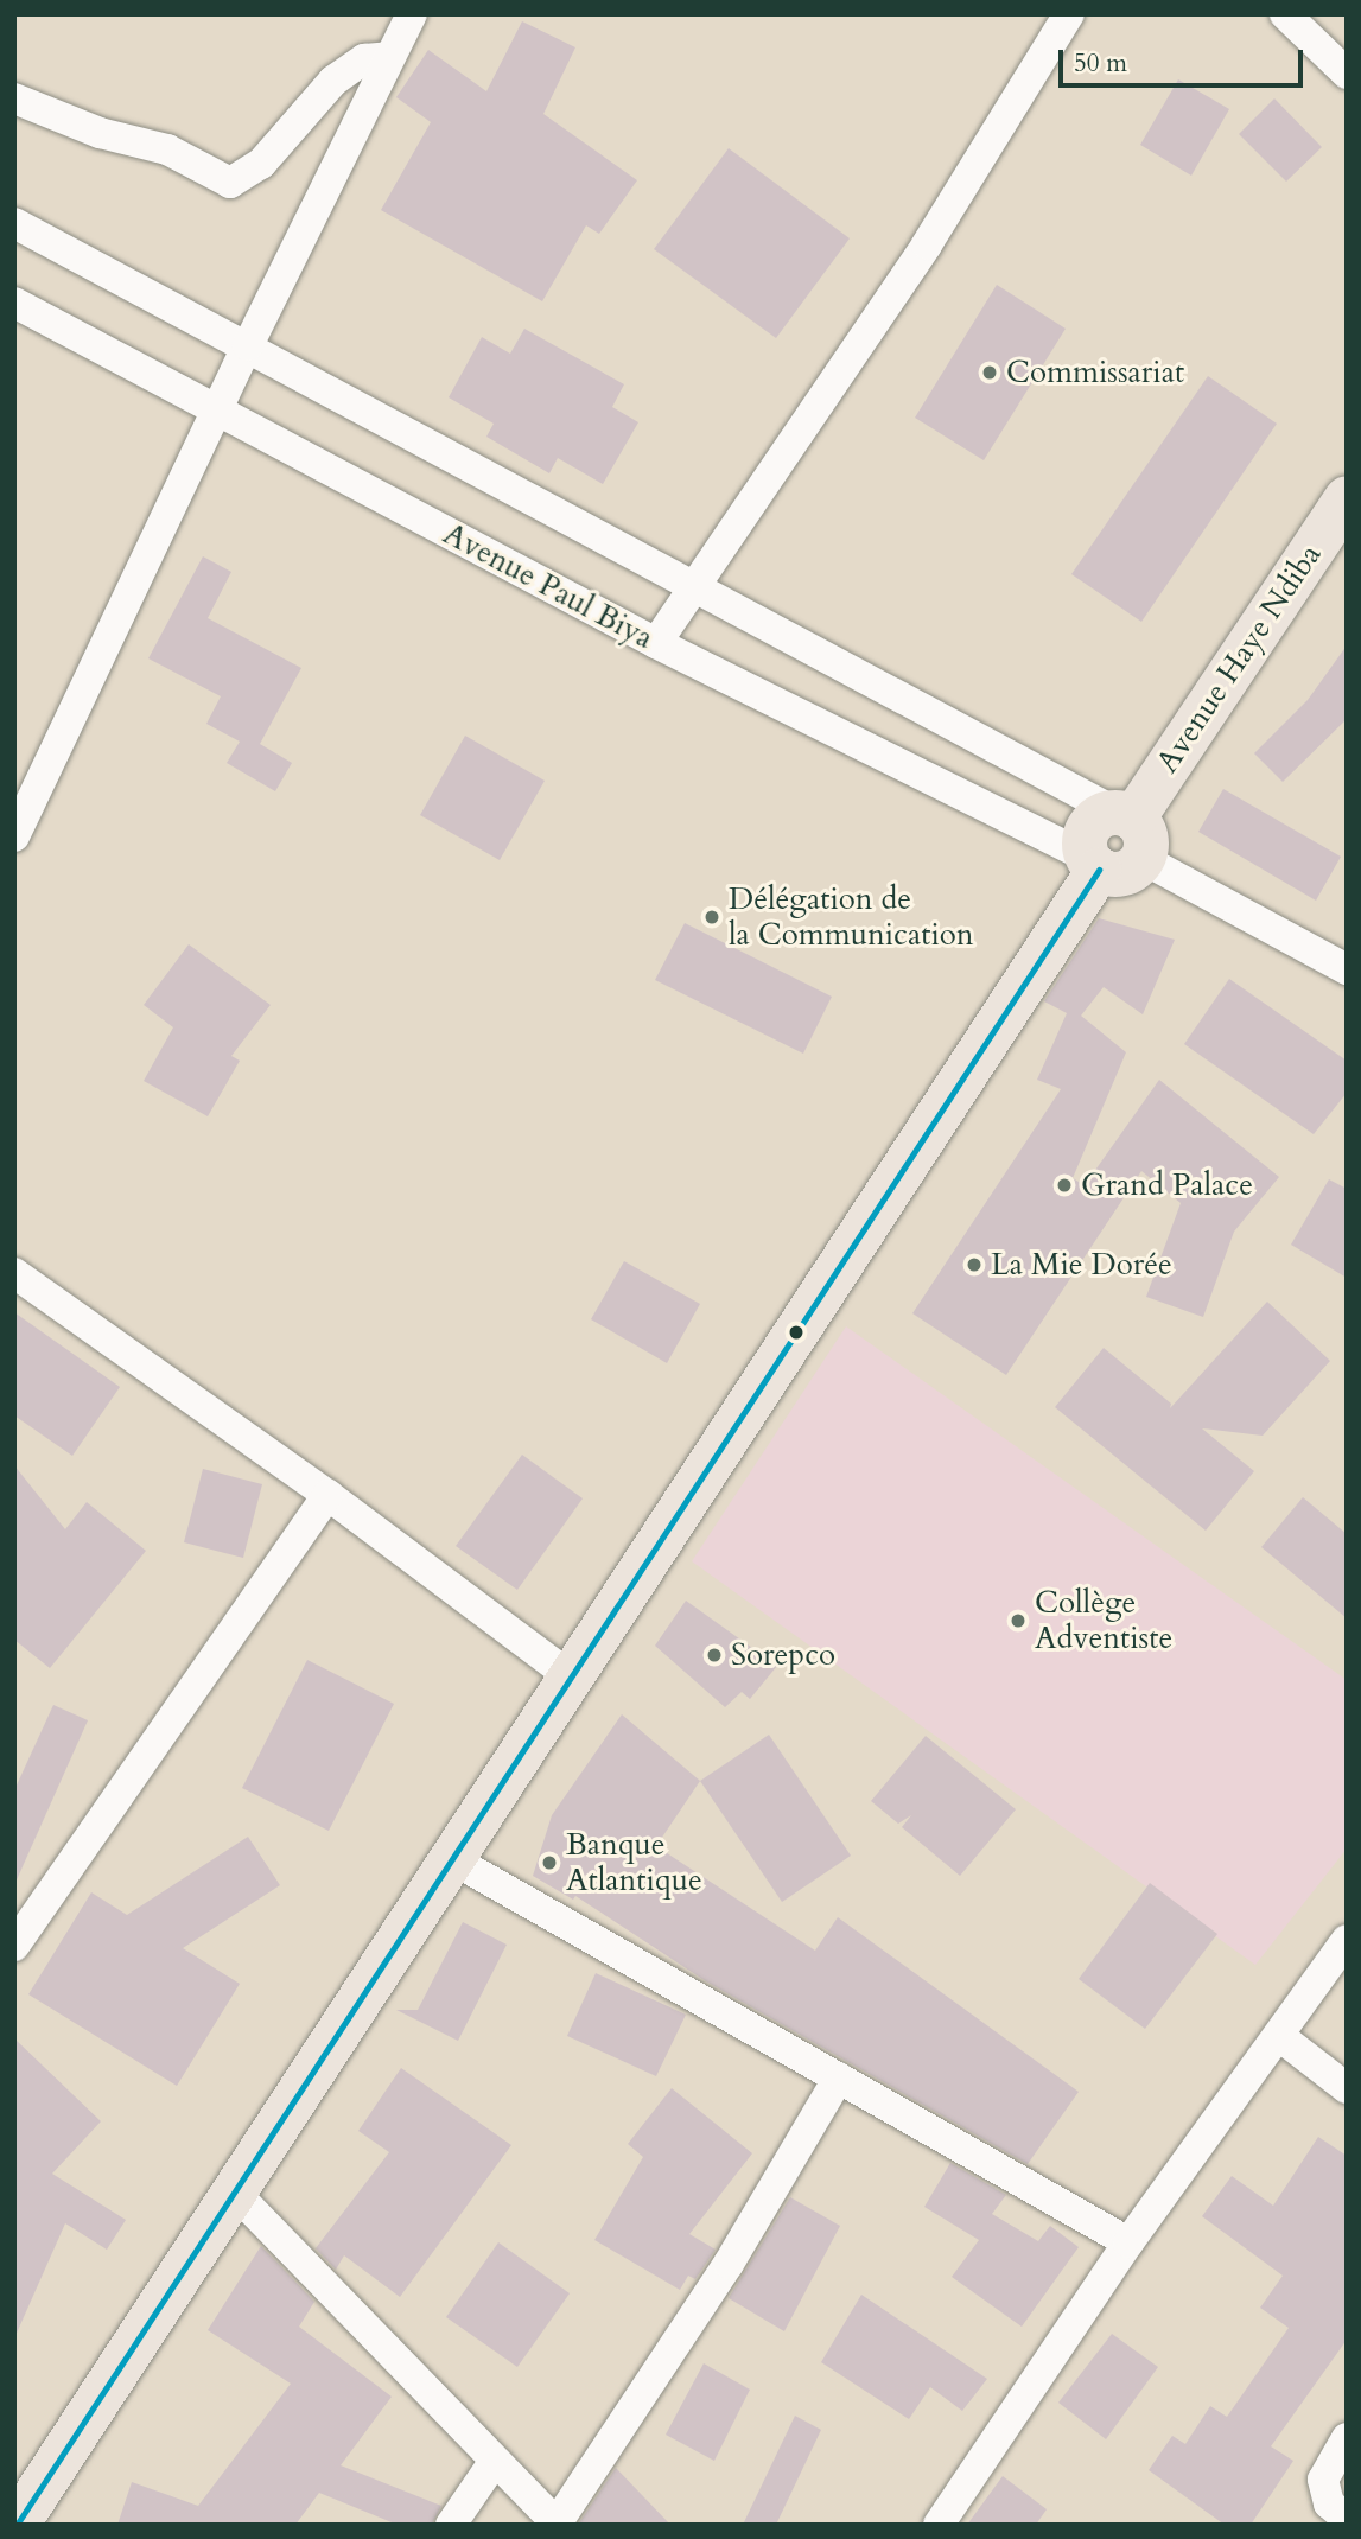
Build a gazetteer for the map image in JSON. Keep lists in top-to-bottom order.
{
  "streets": {
    "highway": ["Avenue Haye Ndiba"],
    "street": ["Avenue Paul Biya"]
  },
  "crossings": [
    ["Avenue Paul Biya", "Avenue Haye Ndiba"]
  ],
  "places": [
    "Commissariat",
    "Délégation de la Communication",
    "Grand Palace",
    "La Mie Dorée",
    "Collège Adventiste",
    "Sorepco",
    "Banque Atlantique"
  ],
  "scale_bar": "50 m"
}
